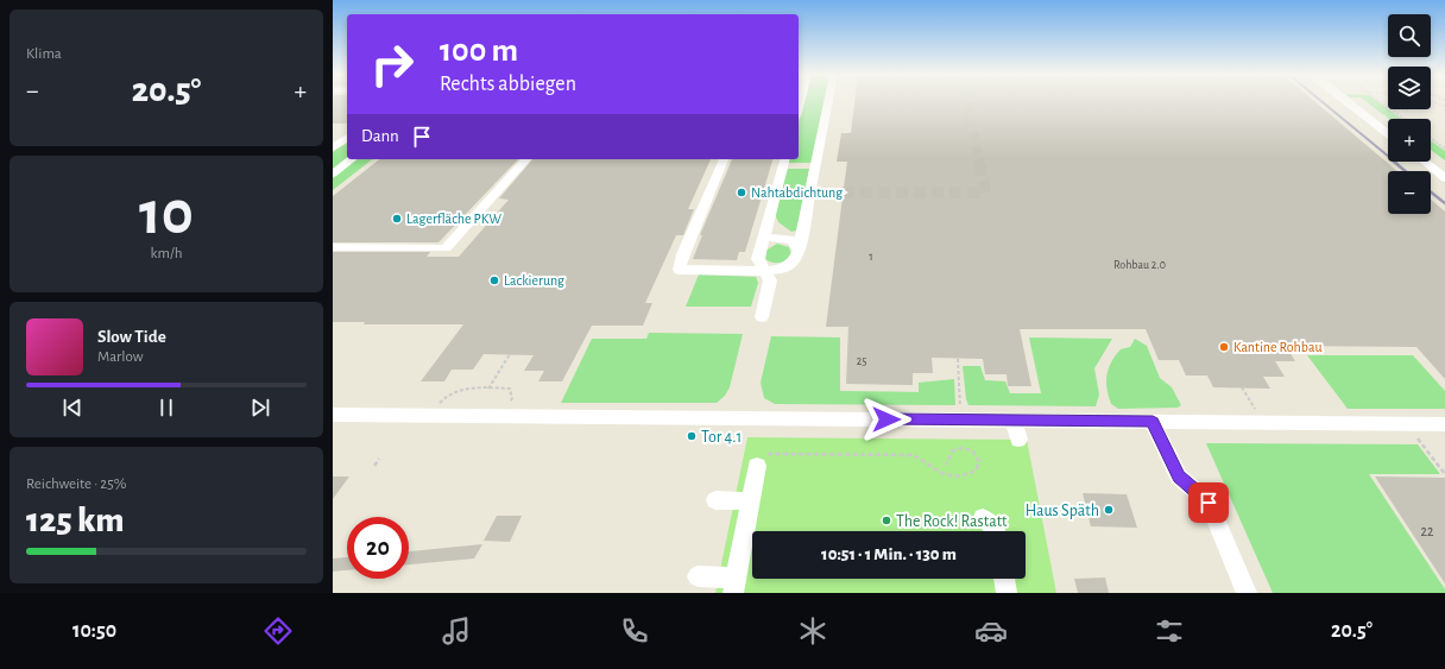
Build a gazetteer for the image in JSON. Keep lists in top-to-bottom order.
{
  "places": [
    "Nahtabdichtung",
    "Lagerfläche PKW",
    "Lackierung",
    "Kantine Rohbau",
    "Tor 4.1",
    "Haus Späth",
    "The Rock! Rastatt"
  ],
  "house_numbers": [
    "1",
    "Rohbau 2.0",
    "25",
    "22"
  ],
  "page": {
    "tile": [
      "Klima",
      ["10", "km/h"],
      ["Reichweite · 25%", "125 km"]
    ],
    "map_buttons": ["+", "−"],
    "turn": ["100 m", "Rechts abbiegen"],
    "heat": ["−", "20.5°", "+"],
    "then": "Dann",
    "song": ["Slow Tide", "Marlow"],
    "limit": "20",
    "trip": "10:51 · 1 Min. · 130 m",
    "tabs": ["10:50", "20.5°"]
  }
}
